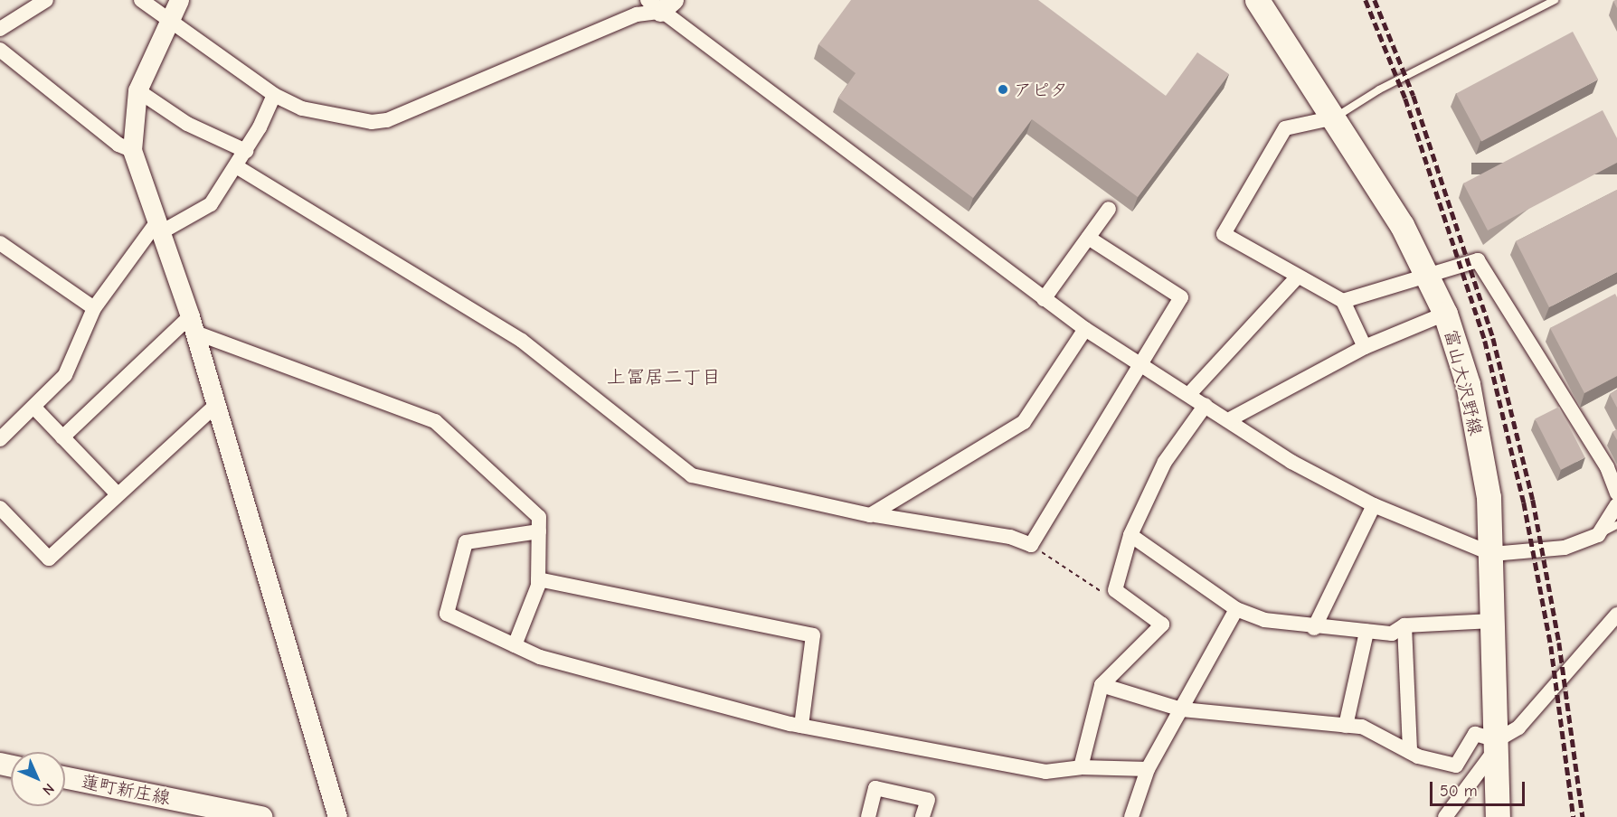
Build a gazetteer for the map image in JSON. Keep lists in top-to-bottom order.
{
  "streets": {
    "main road": ["富山大沢野線", "蓮町新庄線"]
  },
  "districts": ["上冨居二丁目"],
  "places": ["アピタ"],
  "scale_bar": "50 m",
  "north": "bottom right"
}
